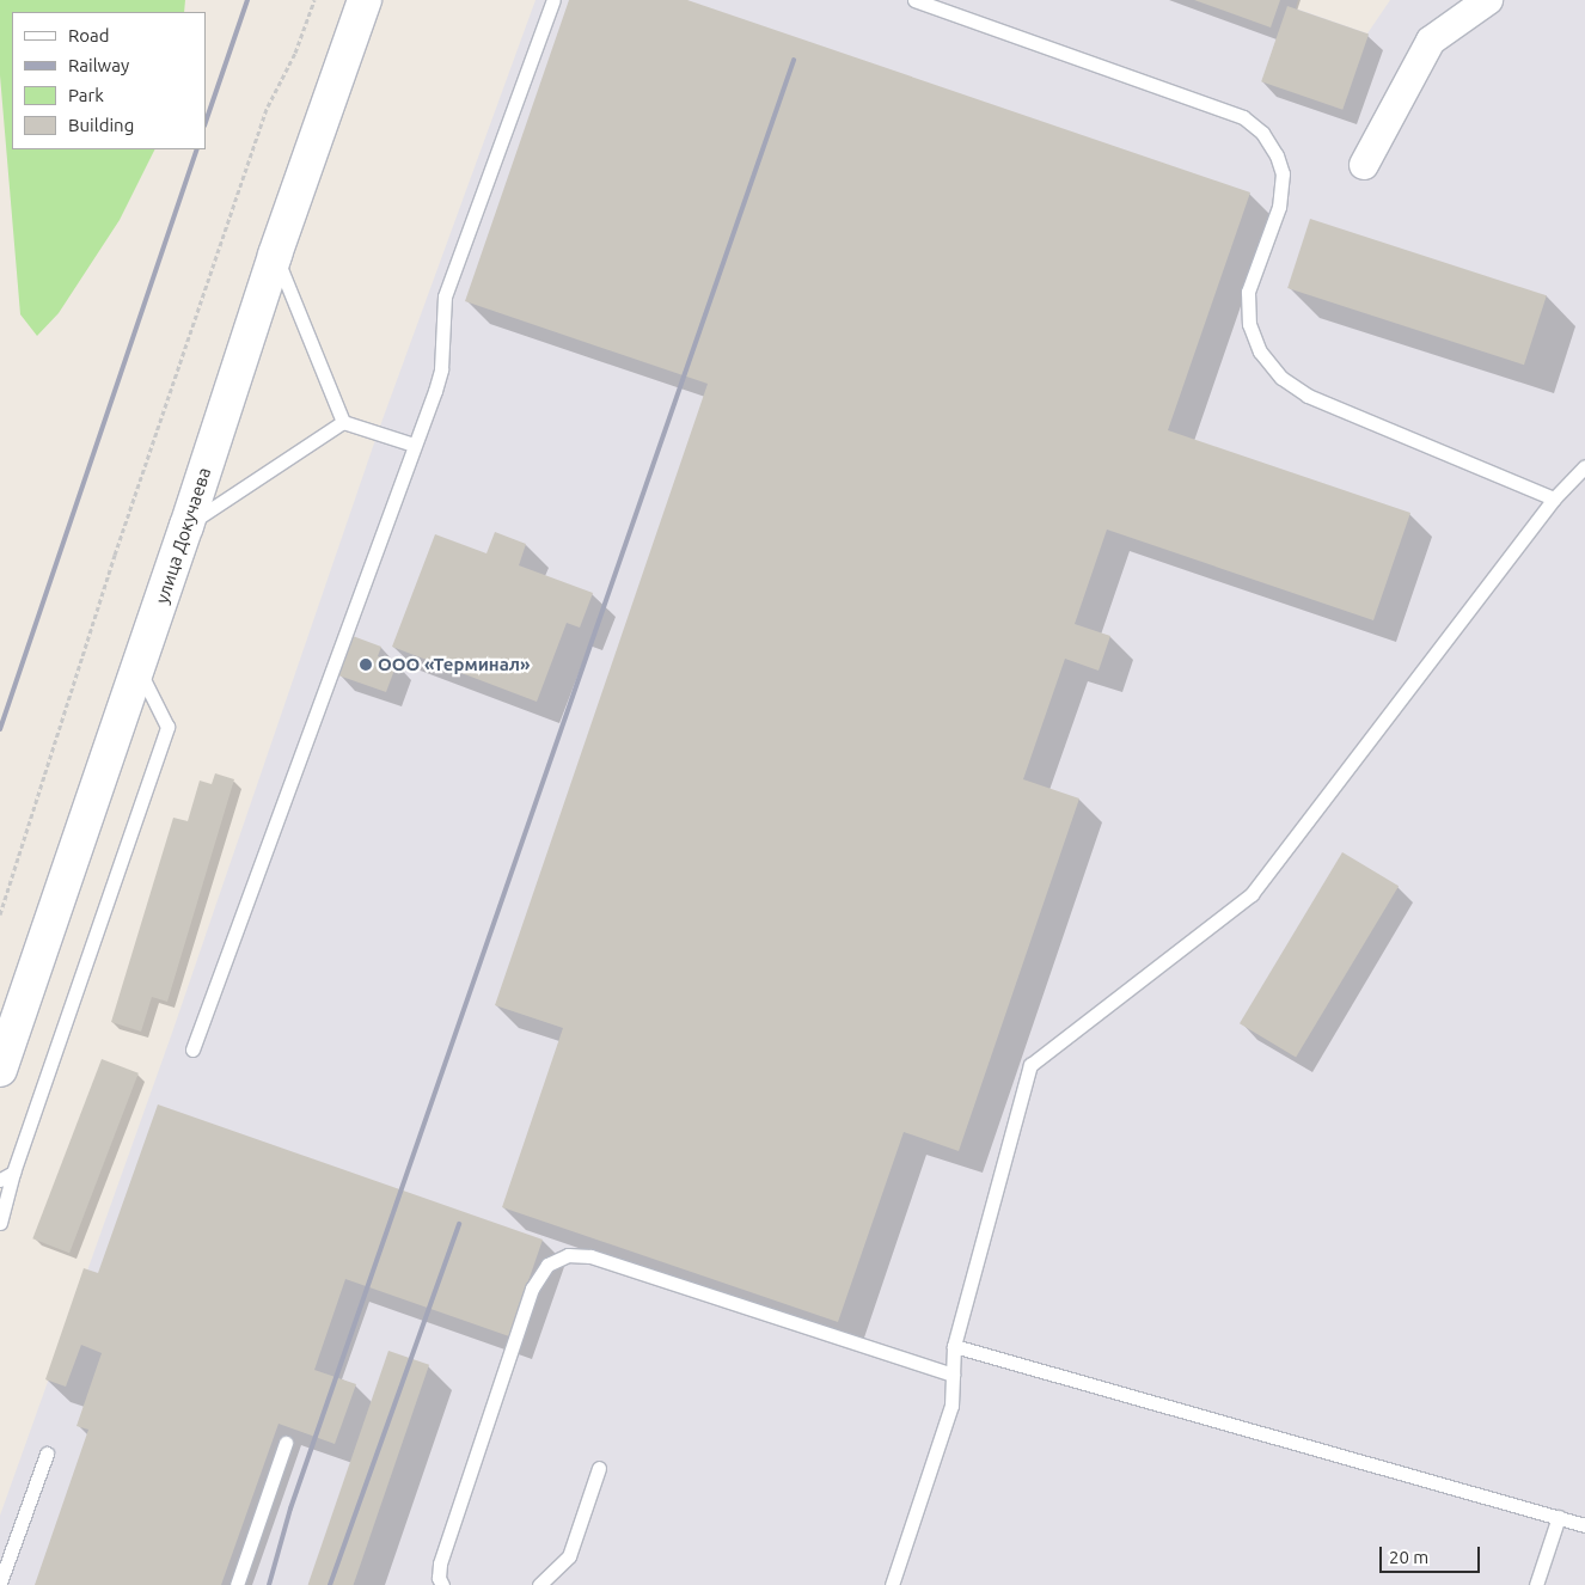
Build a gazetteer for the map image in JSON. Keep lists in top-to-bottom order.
{
  "streets": {
    "main road": ["улица Докучаева"]
  },
  "places": ["ООО «Терминал»"],
  "legend": [
    "Road",
    "Railway",
    "Park",
    "Building"
  ],
  "scale_bar": "20 m"
}
